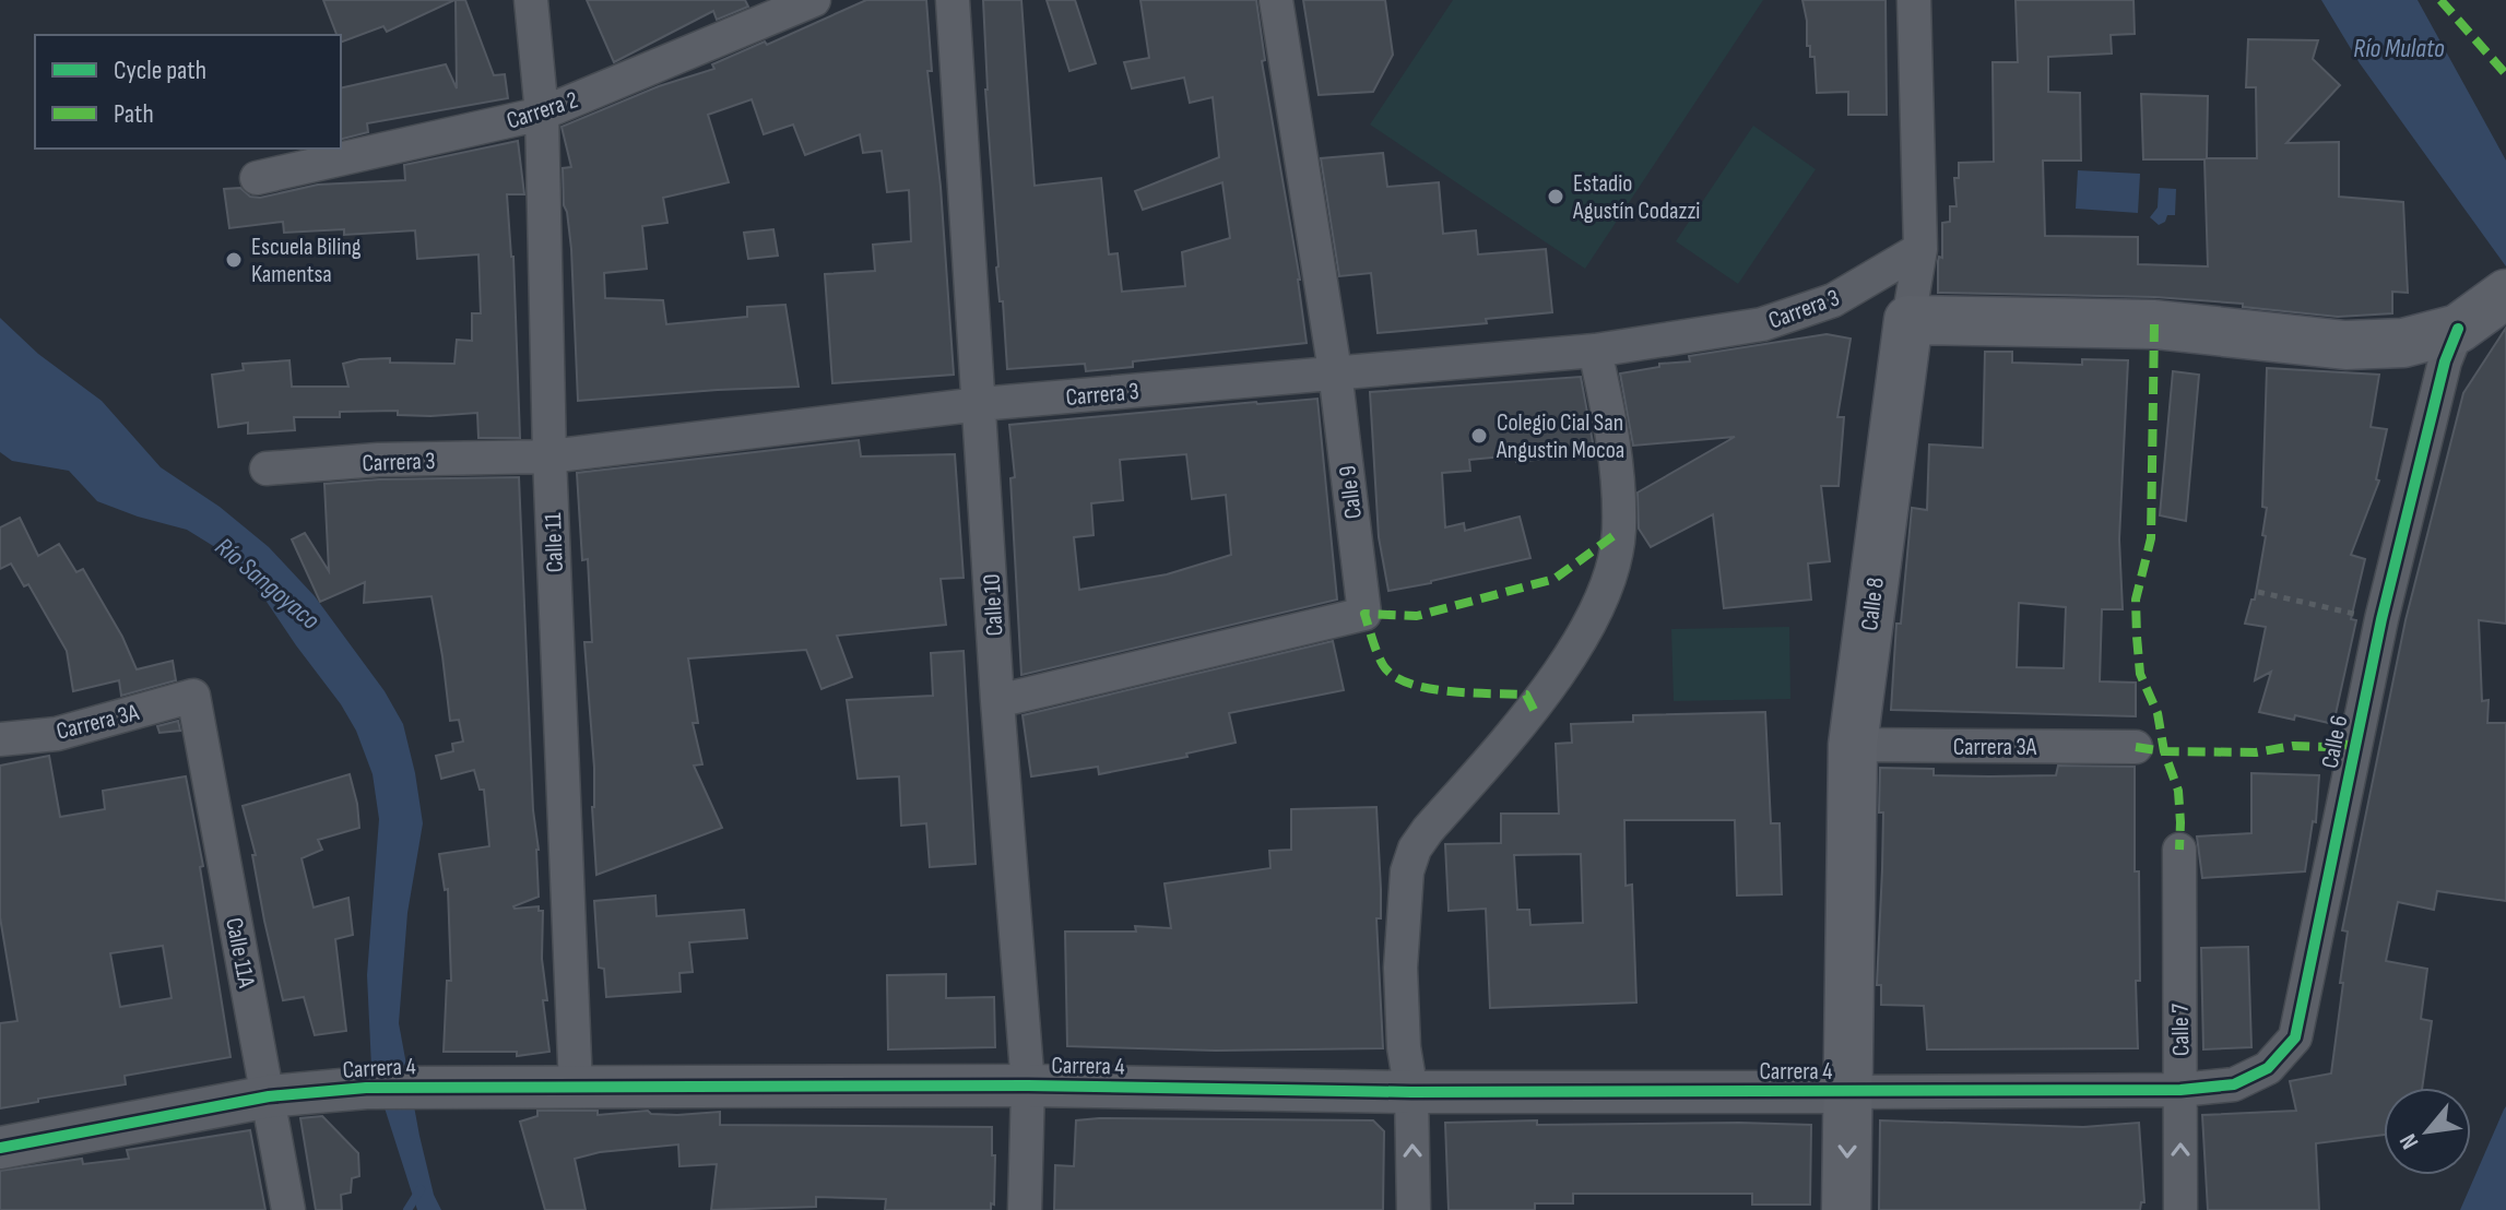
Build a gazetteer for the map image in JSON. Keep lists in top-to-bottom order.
{
  "streets": {
    "main road": ["Calle 8"],
    "street": [
      "Carrera 2",
      "Carrera 3",
      "Calle 9",
      "Calle 11",
      "Calle 10",
      "Carrera 3A",
      "Calle 6",
      "Calle 11A",
      "Calle 7",
      "Carrera 4"
    ]
  },
  "crossings": [
    ["Carrera 2", "Calle 11"],
    ["Carrera 3", "Calle 9"],
    ["Carrera 3", "Calle 11"],
    ["Carrera 3", "Calle 8"],
    ["Carrera 3", "Calle 10"],
    ["Calle 9", "Calle 10"],
    ["Calle 11", "Carrera 4"],
    ["Calle 8", "Carrera 3A"],
    ["Calle 8", "Carrera 4"],
    ["Calle 10", "Carrera 4"],
    ["Carrera 3A", "Calle 11A"],
    ["Calle 6", "Calle 7"],
    ["Calle 6", "Carrera 4"],
    ["Calle 11A", "Carrera 4"],
    ["Calle 7", "Carrera 4"]
  ],
  "water": ["Río Mulato", "Río Sangoyaco"],
  "places": ["Estadio Agustín Codazzi", "Escuela Biling Kamentsa", "Colegio Cial San Angustin Mocoa"],
  "legend": ["Cycle path", "Path"],
  "north": "bottom left"
}
